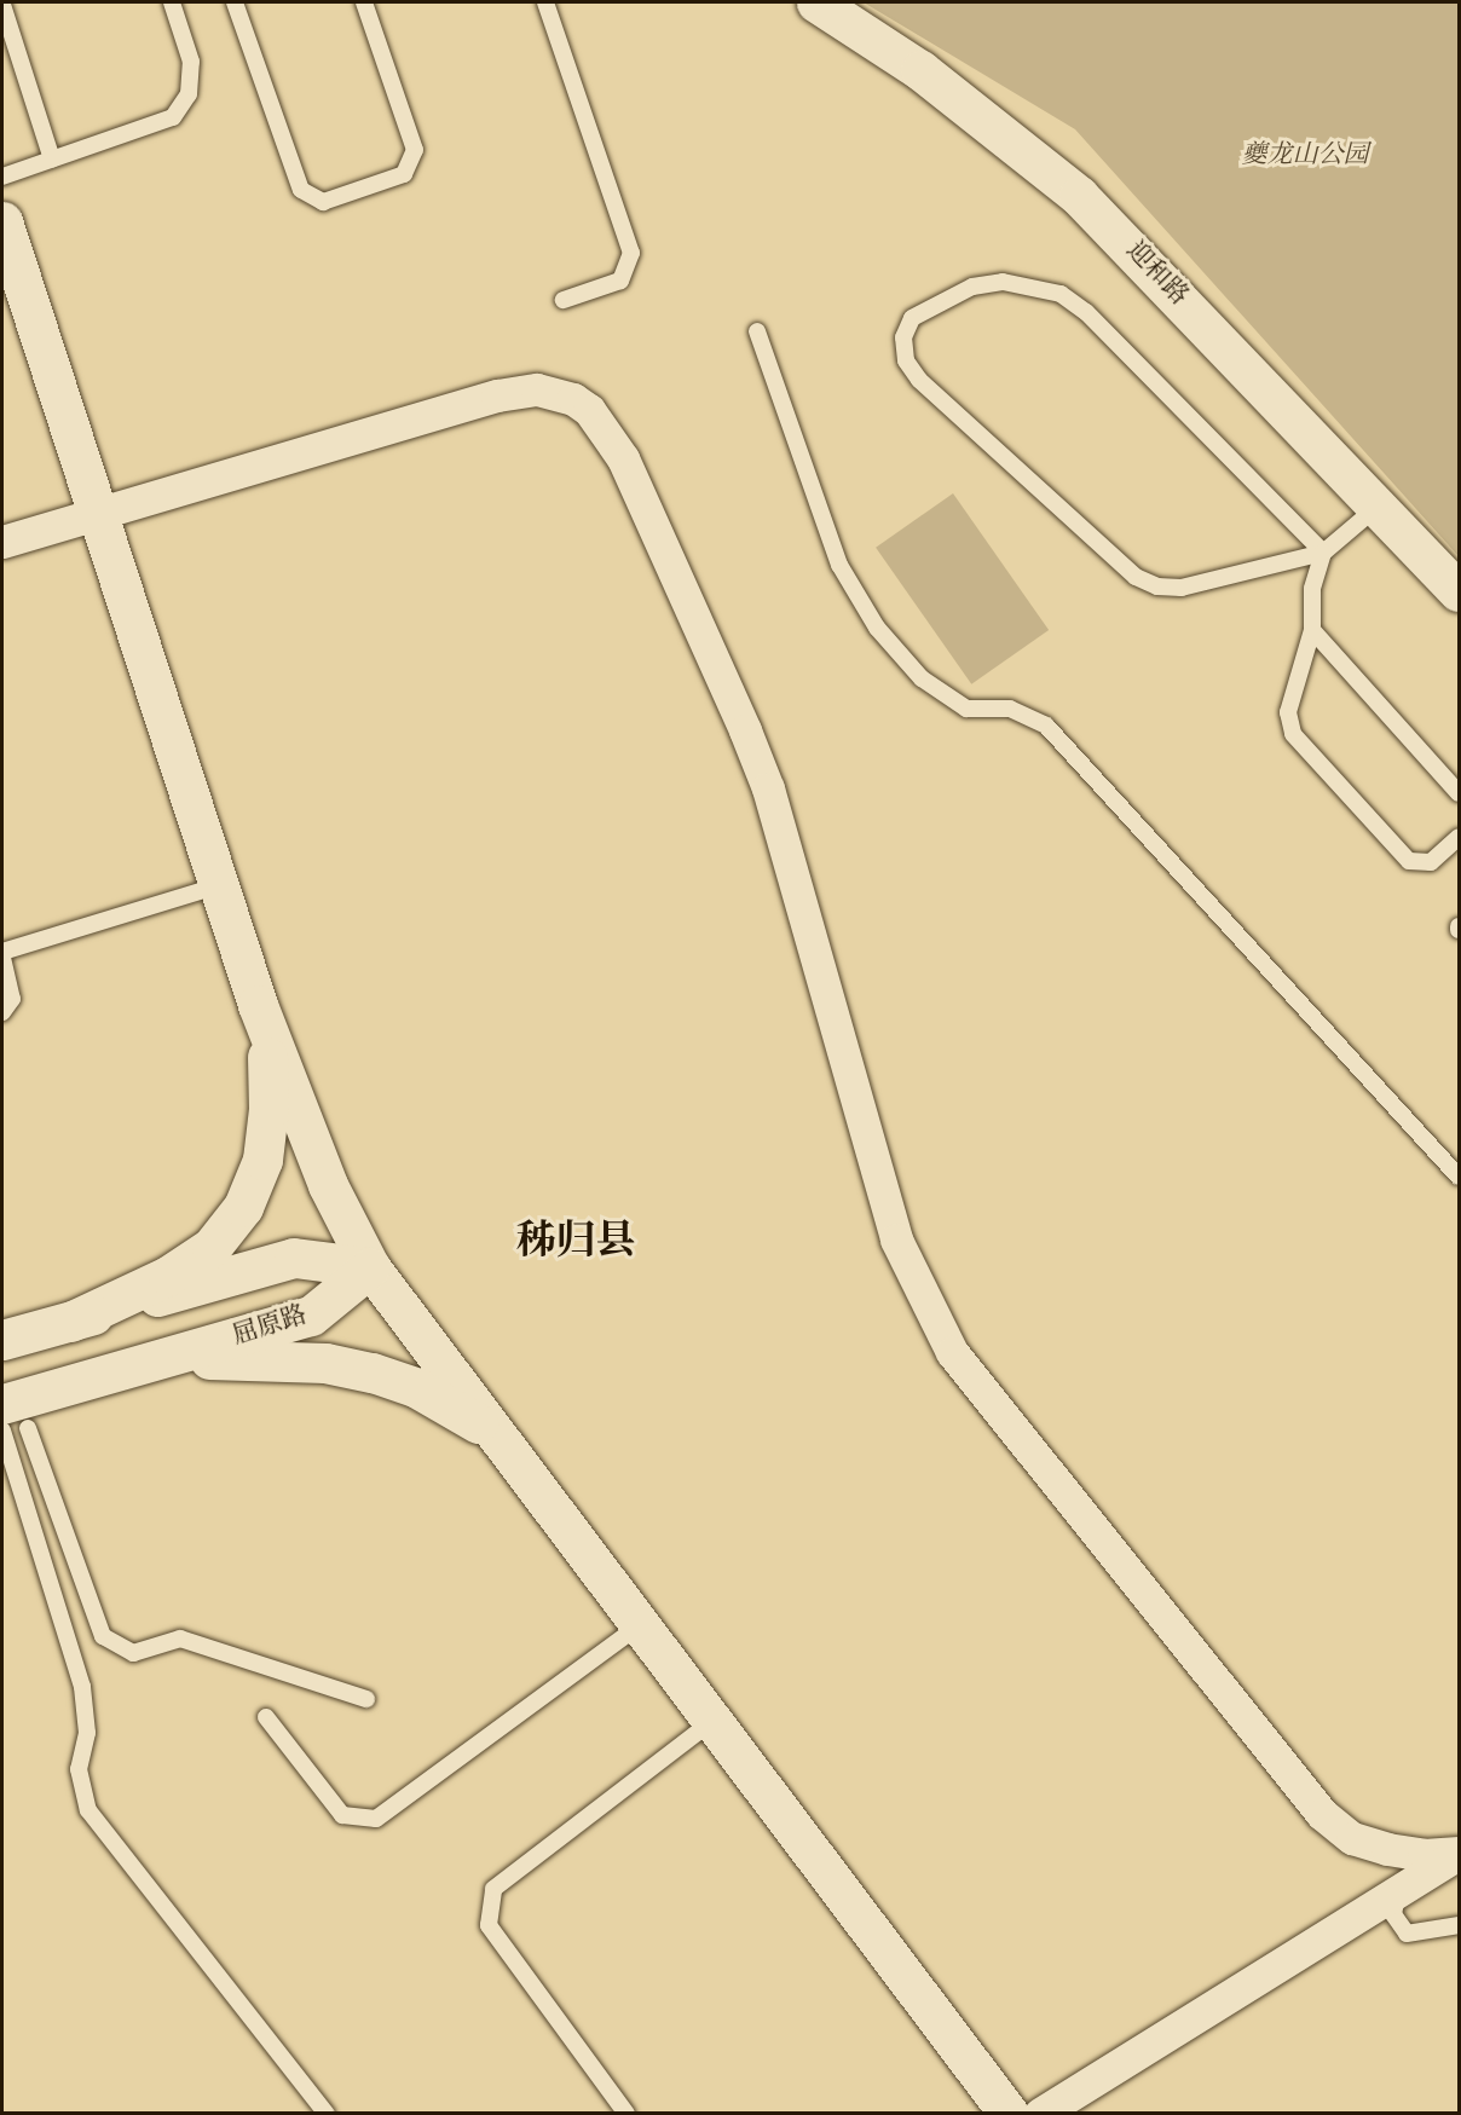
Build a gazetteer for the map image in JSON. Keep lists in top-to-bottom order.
{
  "streets": {
    "main road": ["迎和路", "屈原路"]
  },
  "districts": ["秭归县"],
  "parks": ["夔龙山公园"]
}
